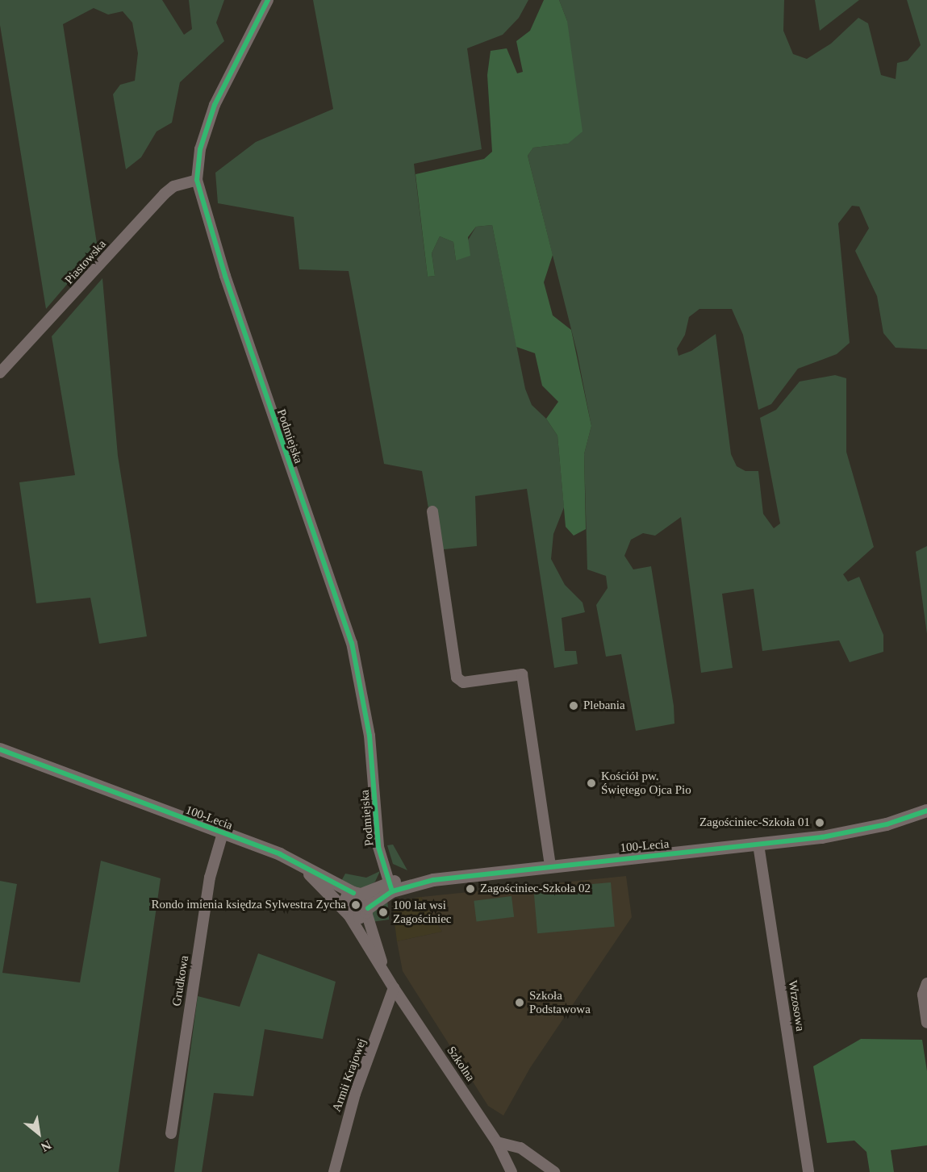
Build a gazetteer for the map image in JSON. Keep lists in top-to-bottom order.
{
  "streets": {
    "street": [
      "Piastowska",
      "Podmiejska",
      "100-Lecia",
      "Grudkowa",
      "Wrzosowa",
      "Szkolna",
      "Armii Krajowej"
    ]
  },
  "crossings": [
    ["Piastowska", "Podmiejska"],
    ["Podmiejska", "100-Lecia"],
    ["100-Lecia", "Grudkowa"],
    ["100-Lecia", "Wrzosowa"],
    ["100-Lecia", "Szkolna"],
    ["Szkolna", "Armii Krajowej"]
  ],
  "places": [
    "Plebania",
    "Kościół pw. Świętego Ojca Pio",
    "Zagościniec-Szkoła 01",
    "Zagościniec-Szkoła 02",
    "Rondo imienia księdza Sylwestra Zycha",
    "100 lat wsi Zagościniec",
    "Szkoła Podstawowa"
  ],
  "north": "bottom right"
}
